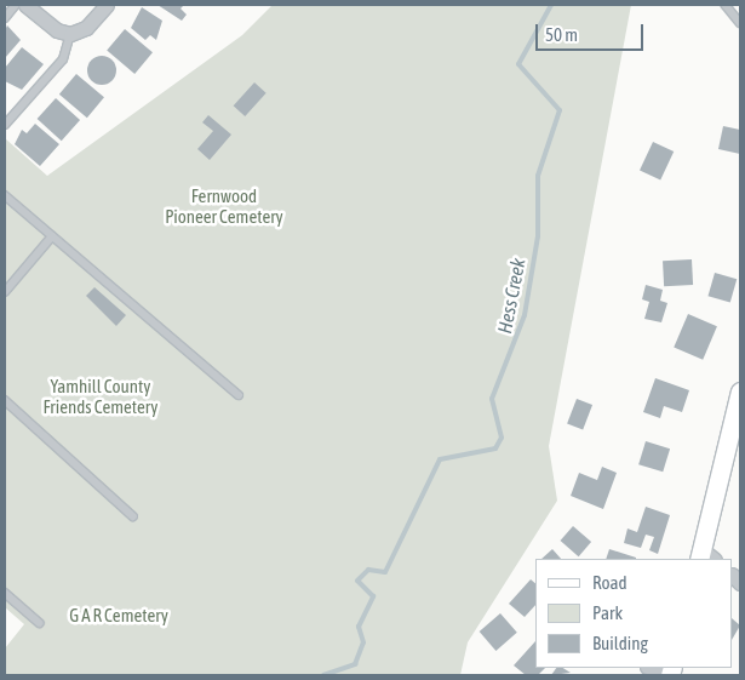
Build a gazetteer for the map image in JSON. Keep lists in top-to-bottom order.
{
  "water": ["Hess Creek"],
  "parks": ["Fernwood Pioneer Cemetery", "Yamhill County Friends Cemetery", "G A R Cemetery"],
  "legend": ["Road", "Park", "Building"],
  "scale_bar": "50 m"
}
